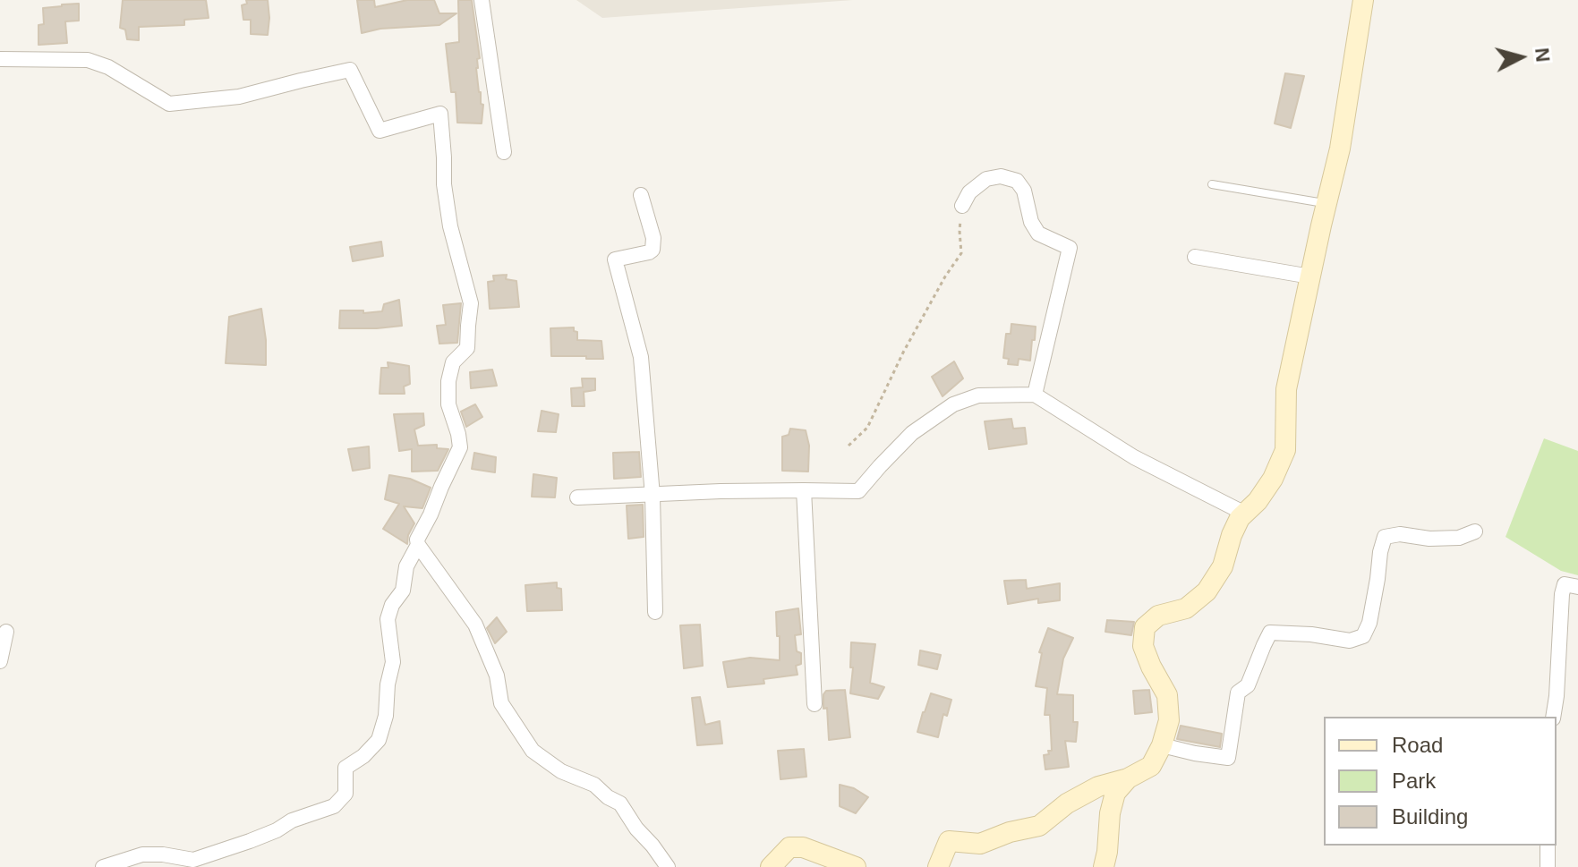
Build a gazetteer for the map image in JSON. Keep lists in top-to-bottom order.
{
  "legend": ["Road", "Park", "Building"],
  "north": "right"
}
